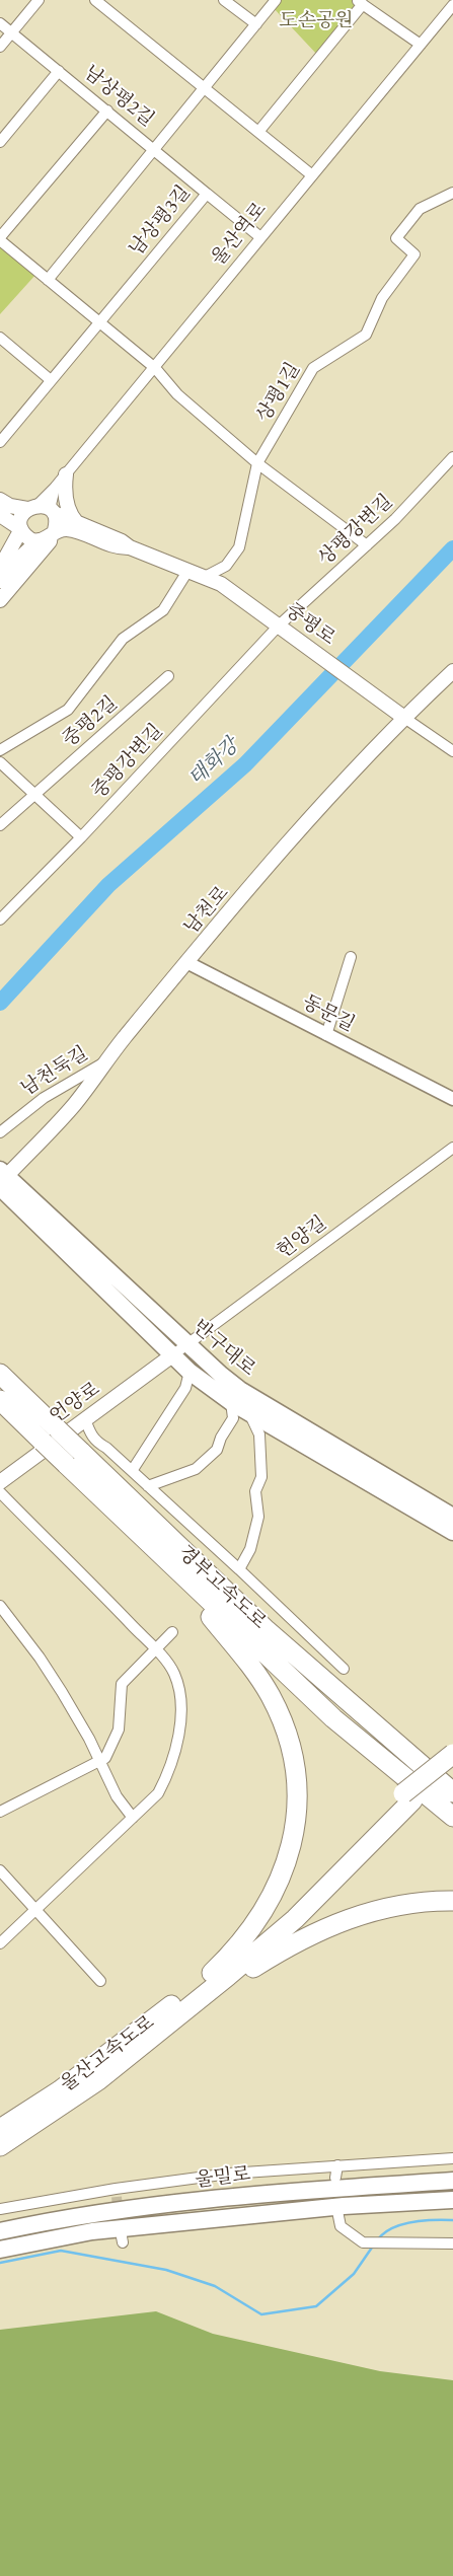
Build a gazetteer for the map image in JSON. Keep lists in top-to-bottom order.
{
  "streets": {
    "highway": ["경부고속도로", "울산고속도로"],
    "main road": [
      "중평로",
      "남천로",
      "반구대로",
      "언양로",
      "울밀로"
    ],
    "street": [
      "남상평2길",
      "남상평3길",
      "울산역로",
      "상평1길",
      "상평강변길",
      "중평2길",
      "중평강변길",
      "동문길",
      "남천둑길",
      "헌양길"
    ]
  },
  "crossings": [
    ["남상평2길", "남상평3길"],
    ["상평1길", "중평로"],
    ["상평강변길", "중평로"],
    ["상평강변길", "중평강변길"],
    ["중평로", "중평2길"],
    ["중평로", "중평강변길"],
    ["중평로", "남천로"],
    ["남천로", "동문길"],
    ["남천로", "남천둑길"],
    ["남천로", "반구대로"],
    ["헌양길", "반구대로"],
    ["헌양길", "언양로"],
    ["반구대로", "언양로"]
  ],
  "water": ["태화강"],
  "parks": ["도손공원"]
}
